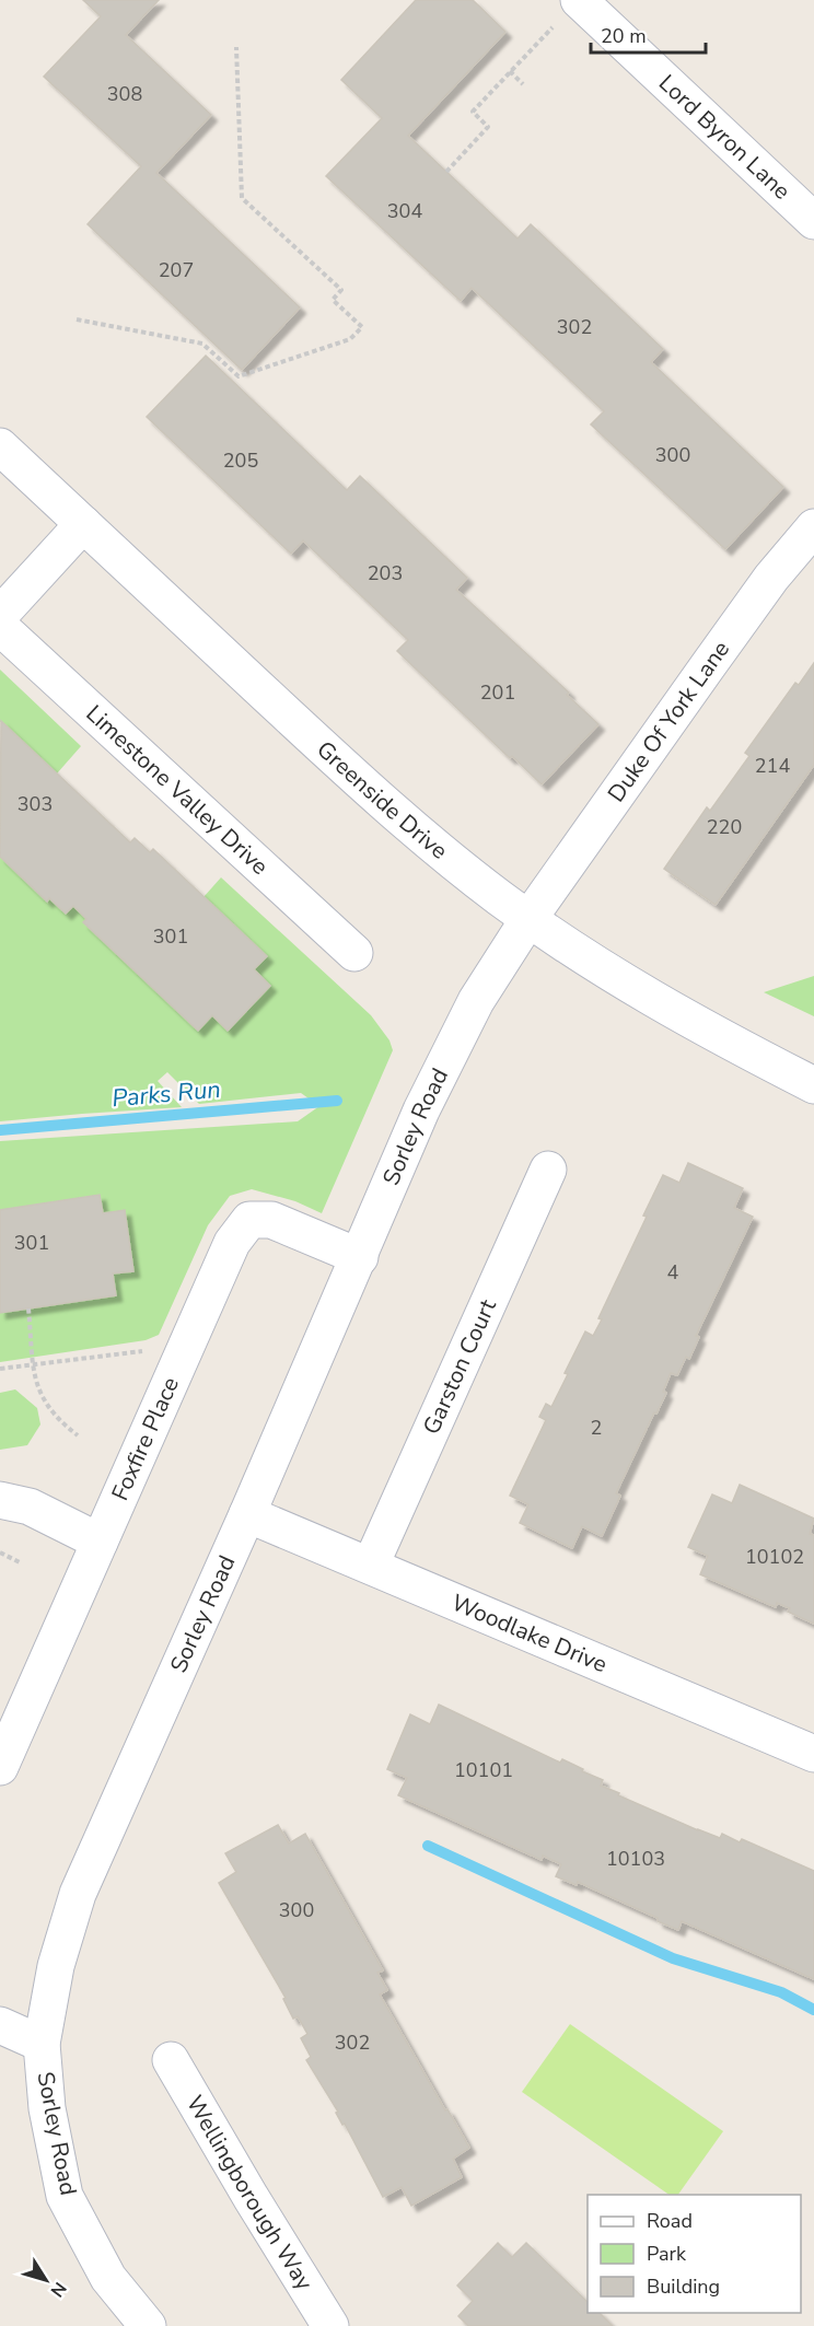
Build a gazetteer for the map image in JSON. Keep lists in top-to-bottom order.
{
  "streets": {
    "street": [
      "Lord Byron Lane",
      "Duke Of York Lane",
      "Limestone Valley Drive",
      "Greenside Drive",
      "Sorley Road",
      "Garston Court",
      "Foxfire Place",
      "Woodlake Drive",
      "Wellingborough Way"
    ]
  },
  "crossings": [
    ["Duke Of York Lane", "Greenside Drive"],
    ["Duke Of York Lane", "Sorley Road"],
    ["Greenside Drive", "Sorley Road"],
    ["Sorley Road", "Foxfire Place"],
    ["Sorley Road", "Woodlake Drive"],
    ["Garston Court", "Woodlake Drive"]
  ],
  "water": ["Parks Run"],
  "house_numbers": [
    "308",
    "304",
    "207",
    "302",
    "300",
    "205",
    "203",
    "201",
    "214",
    "303",
    "220",
    "301",
    "301",
    "4",
    "2",
    "10102",
    "10101",
    "10103",
    "300",
    "302"
  ],
  "legend": ["Road", "Park", "Building"],
  "scale_bar": "20 m",
  "north": "bottom right"
}
